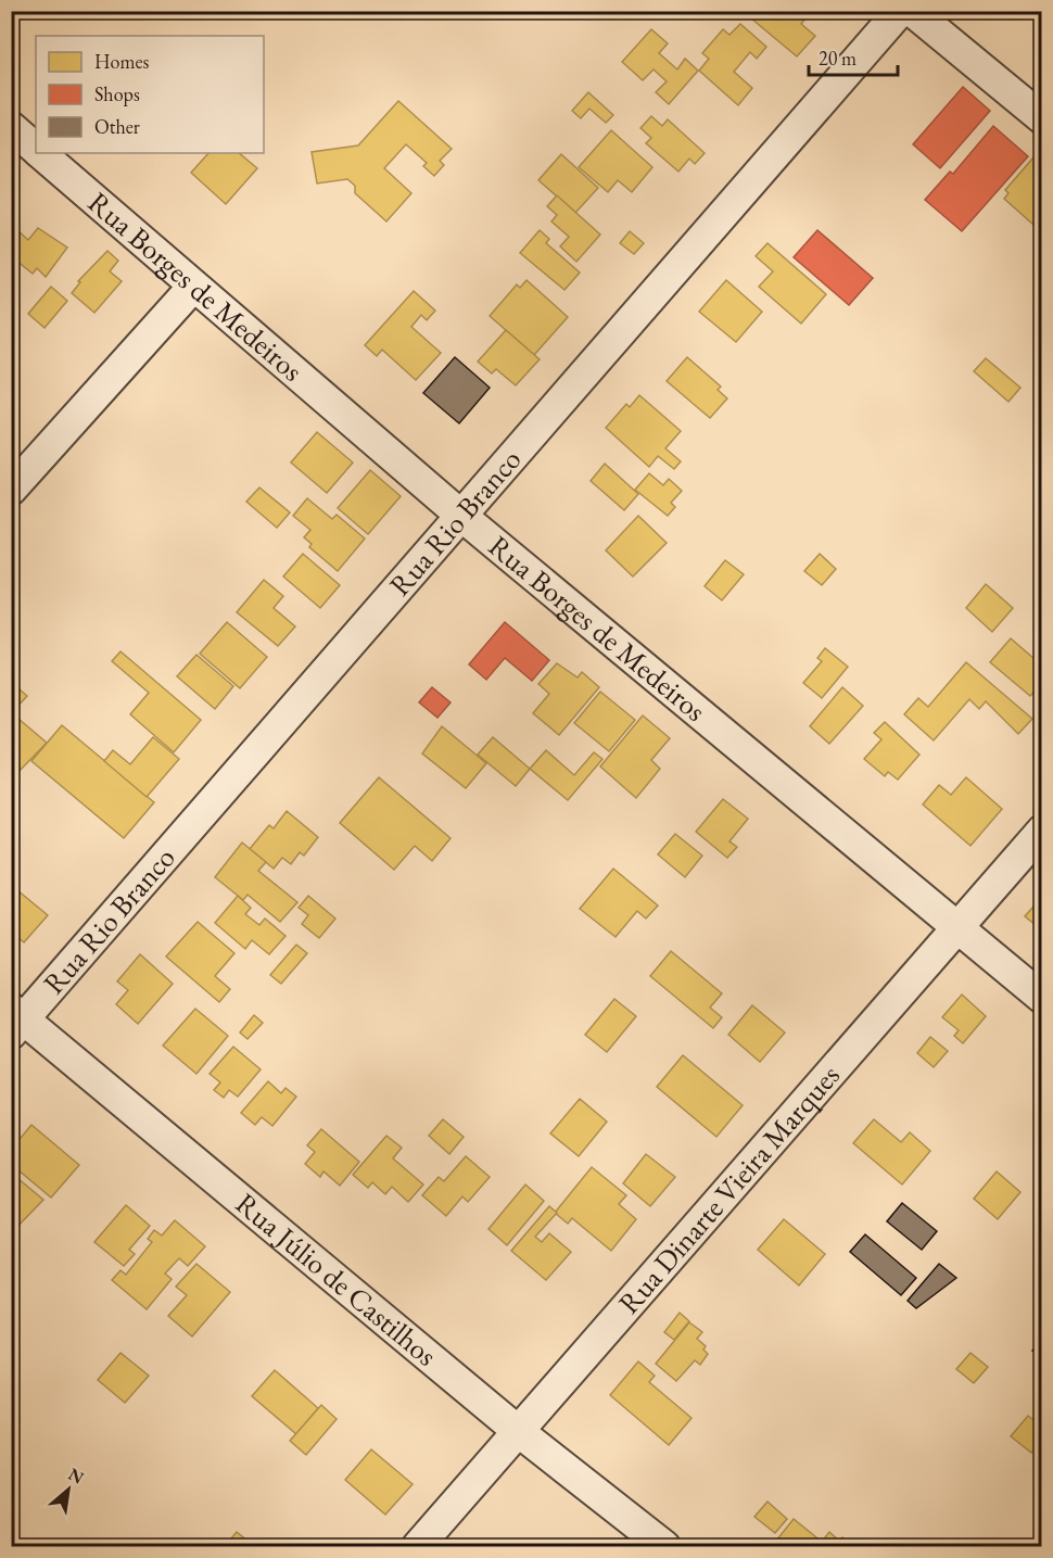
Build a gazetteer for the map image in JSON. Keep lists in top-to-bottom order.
{
  "streets": {
    "street": [
      "Rua Borges de Medeiros",
      "Rua Rio Branco",
      "Rua Dinarte Vieira Marques",
      "Rua Júlio de Castilhos"
    ]
  },
  "crossings": [
    ["Rua Borges de Medeiros", "Rua Rio Branco"],
    ["Rua Borges de Medeiros", "Rua Dinarte Vieira Marques"],
    ["Rua Rio Branco", "Rua Júlio de Castilhos"],
    ["Rua Dinarte Vieira Marques", "Rua Júlio de Castilhos"]
  ],
  "legend": ["Homes", "Shops", "Other"],
  "scale_bar": "20 m",
  "north": "top right"
}
